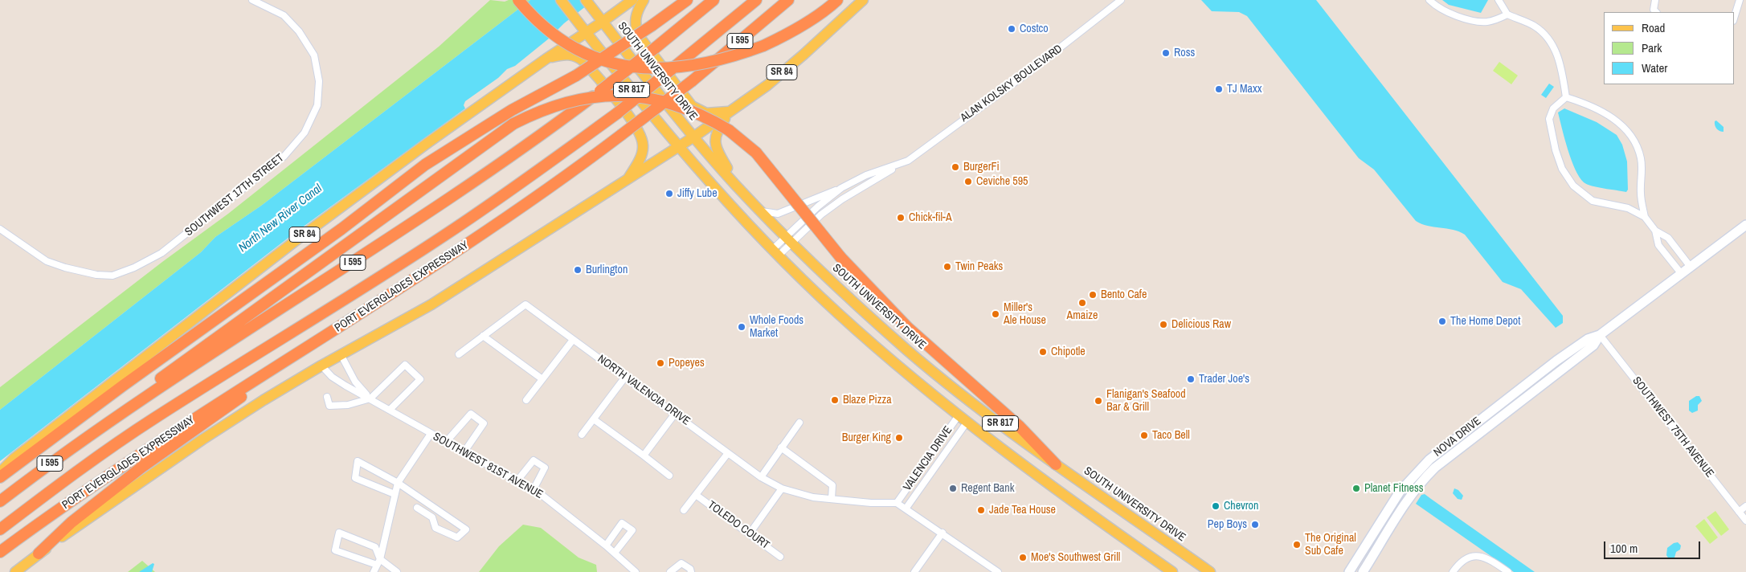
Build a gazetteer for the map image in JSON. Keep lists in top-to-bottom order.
{
  "streets": {
    "highway": ["I 595", "PORT EVERGLADES EXPRESSWAY"],
    "main road": ["SOUTH UNIVERSITY DRIVE", "SR 84", "SR 817"],
    "street": [
      "ALAN KOLSKY BOULEVARD",
      "SOUTHWEST 17TH STREET",
      "NORTH VALENCIA DRIVE",
      "SOUTHWEST 75TH AVENUE",
      "NOVA DRIVE",
      "VALENCIA DRIVE",
      "SOUTHWEST 81ST AVENUE",
      "TOLEDO COURT"
    ]
  },
  "crossings": [
    ["SOUTH UNIVERSITY DRIVE", "SR 84"],
    ["SOUTH UNIVERSITY DRIVE", "ALAN KOLSKY BOULEVARD"],
    ["SR 84", "SR 817"],
    ["SR 84", "SOUTHWEST 81ST AVENUE"],
    ["ALAN KOLSKY BOULEVARD", "SR 817"],
    ["SR 817", "VALENCIA DRIVE"],
    ["NORTH VALENCIA DRIVE", "VALENCIA DRIVE"],
    ["NORTH VALENCIA DRIVE", "TOLEDO COURT"],
    ["SOUTHWEST 75TH AVENUE", "NOVA DRIVE"]
  ],
  "water": ["North New River Canal"],
  "places": [
    "Costco",
    "Ross",
    "TJ Maxx",
    "BurgerFi",
    "Ceviche 595",
    "Jiffy Lube",
    "Chick-fil-A",
    "Twin Peaks",
    "Burlington",
    "Bento Cafe",
    "Amaize",
    "Miller's Ale House",
    "The Home Depot",
    "Delicious Raw",
    "Whole Foods Market",
    "Chipotle",
    "Popeyes",
    "Trader Joe's",
    "Blaze Pizza",
    "Flanigan's Seafood Bar & Grill",
    "Taco Bell",
    "Burger King",
    "Regent Bank",
    "Planet Fitness",
    "Chevron",
    "Jade Tea House",
    "Pep Boys",
    "The Original Sub Cafe",
    "Moe's Southwest Grill"
  ],
  "legend": ["Road", "Park", "Water"],
  "scale_bar": "100 m"
}
